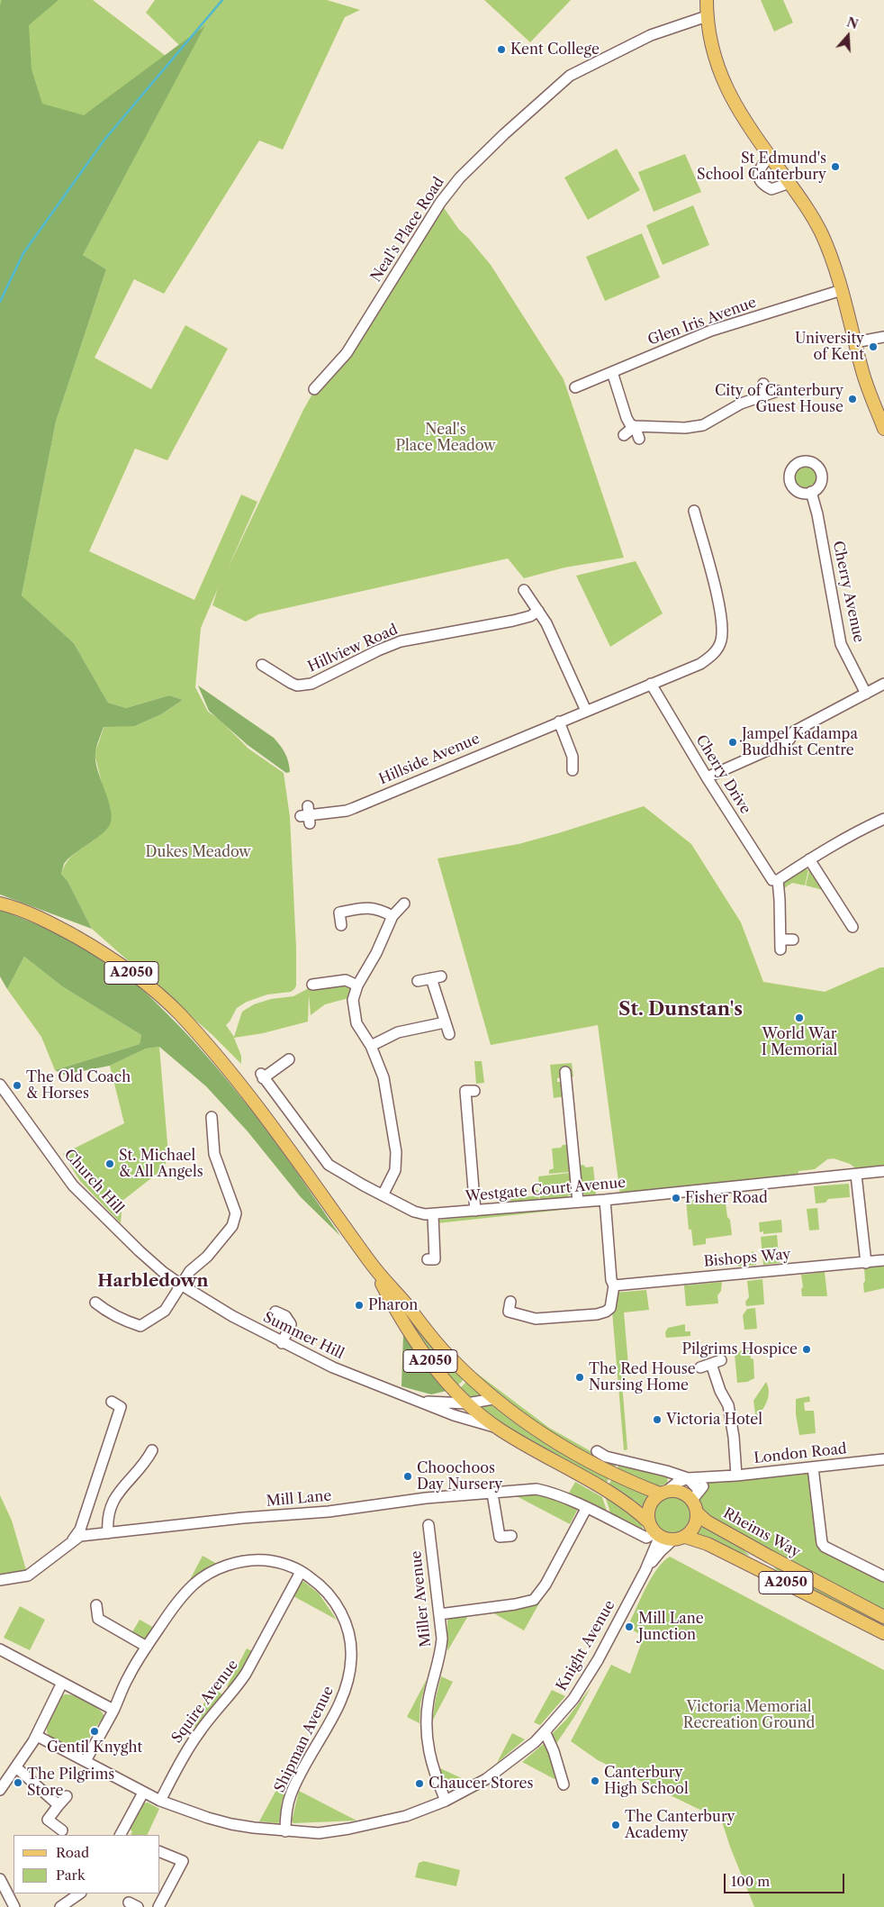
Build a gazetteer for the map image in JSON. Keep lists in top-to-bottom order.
{
  "streets": {
    "main road": ["A2050", "Rheims Way"],
    "street": [
      "Neal's Place Road",
      "Glen Iris Avenue",
      "Cherry Avenue",
      "Hillview Road",
      "Hillside Avenue",
      "Cherry Drive",
      "Church Hill",
      "Westgate Court Avenue",
      "Bishops Way",
      "Summer Hill",
      "London Road",
      "Mill Lane",
      "Miller Avenue",
      "Knight Avenue",
      "Squire Avenue",
      "Shipman Avenue"
    ]
  },
  "crossings": [
    ["Hillside Avenue", "Cherry Drive"],
    ["A2050", "Summer Hill"],
    ["A2050", "London Road"],
    ["A2050", "Mill Lane"],
    ["A2050", "Rheims Way"],
    ["A2050", "Knight Avenue"],
    ["Church Hill", "Summer Hill"],
    ["London Road", "Mill Lane"],
    ["London Road", "Rheims Way"],
    ["London Road", "Knight Avenue"],
    ["Mill Lane", "Rheims Way"],
    ["Mill Lane", "Knight Avenue"],
    ["Rheims Way", "Knight Avenue"],
    ["Miller Avenue", "Knight Avenue"],
    ["Knight Avenue", "Squire Avenue"],
    ["Knight Avenue", "Shipman Avenue"],
    ["Squire Avenue", "Shipman Avenue"]
  ],
  "districts": ["St. Dunstan's", "Harbledown"],
  "parks": ["Neal's Place Meadow", "Dukes Meadow", "Victoria Memorial Recreation Ground"],
  "places": [
    "Kent College",
    "St Edmund's School Canterbury",
    "University of Kent",
    "City of Canterbury Guest House",
    "Jampel Kadampa Buddhist Centre",
    "World War I Memorial",
    "The Old Coach & Horses",
    "St. Michael & All Angels",
    "Fisher Road",
    "Pharon",
    "Pilgrims Hospice",
    "The Red House Nursing Home",
    "Victoria Hotel",
    "Choochoos Day Nursery",
    "Mill Lane Junction",
    "Gentil Knyght",
    "Canterbury High School",
    "The Pilgrims Store",
    "Chaucer Stores",
    "The Canterbury Academy"
  ],
  "legend": ["Road", "Park"],
  "scale_bar": "100 m",
  "north": "top"
}
